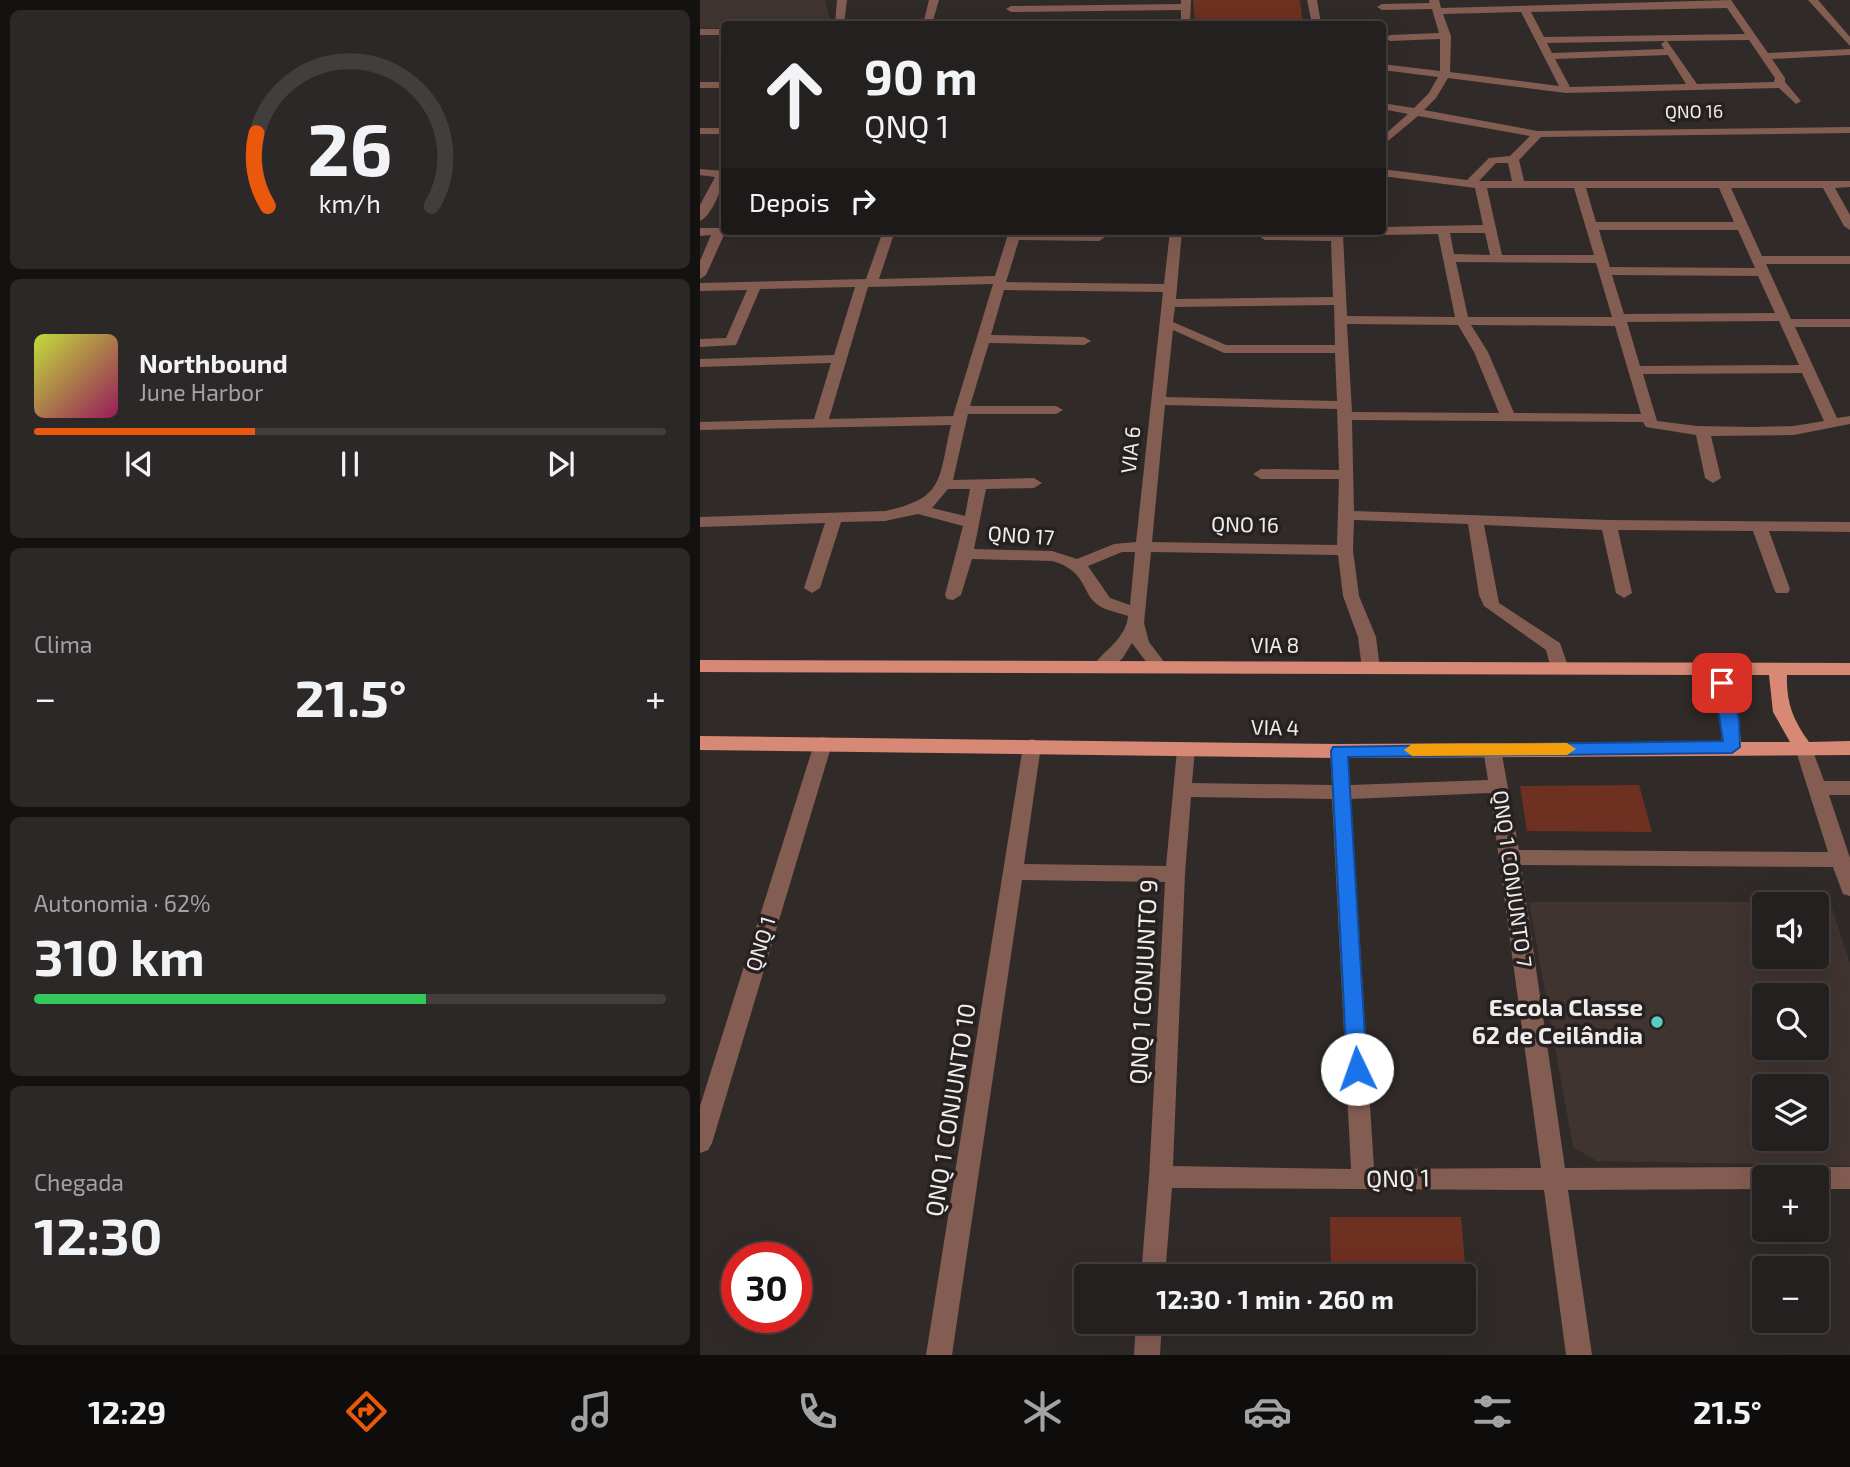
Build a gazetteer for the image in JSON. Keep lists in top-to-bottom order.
{
  "streets": {
    "main road": ["VIA 8", "VIA 4"],
    "street": [
      "QNO 16",
      "VIA 6",
      "QNO 17",
      "QNQ 1 CONJUNTO 7",
      "QNQ 1",
      "QNQ 1 CONJUNTO 9",
      "QNQ 1 CONJUNTO 10"
    ]
  },
  "crossings": [
    ["QNO 16", "VIA 6"],
    ["QNO 16", "QNO 17"],
    ["VIA 6", "QNO 17"],
    ["VIA 6", "VIA 8"],
    ["VIA 4", "QNQ 1 CONJUNTO 7"],
    ["VIA 4", "QNQ 1"],
    ["QNQ 1 CONJUNTO 7", "QNQ 1"],
    ["QNQ 1", "QNQ 1 CONJUNTO 9"]
  ],
  "places": ["Escola Classe 62 de Ceilândia"],
  "page": {
    "turn": ["90 m", "QNQ 1"],
    "then": "Depois",
    "song": ["Northbound", "June Harbor"],
    "tile": [
      "Clima",
      ["Autonomia · 62%", "310 km"],
      ["Chegada", "12:30"]
    ],
    "heat": ["−", "21.5°", "+"],
    "map_buttons": ["+", "−"],
    "limit": "30",
    "trip": "12:30 · 1 min · 260 m",
    "tabs": ["12:29", "21.5°"],
    "gauge": ["26", "km/h"]
  }
}
